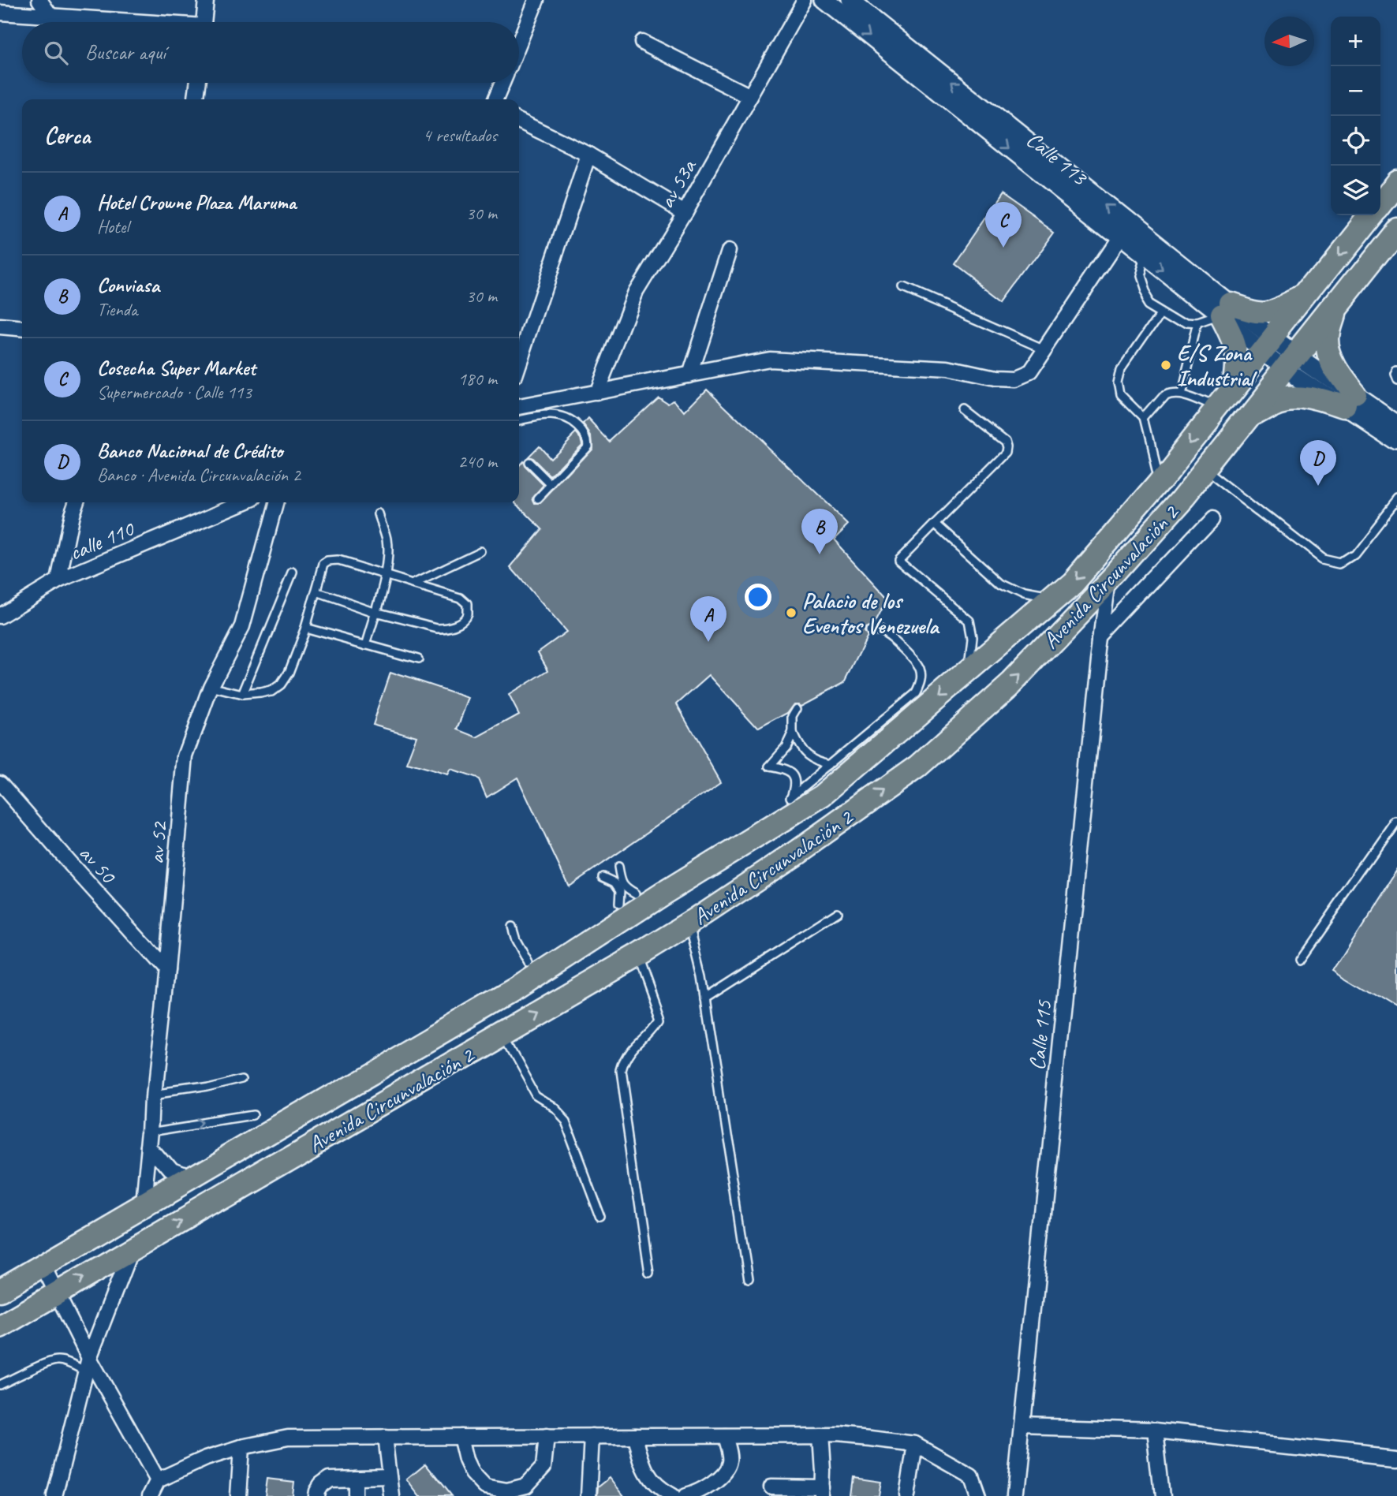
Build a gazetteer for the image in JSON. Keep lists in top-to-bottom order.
{
  "streets": {
    "highway": ["Avenida Circunvalación 2"],
    "street": [
      "Calle 113",
      "av 53a",
      "calle 110",
      "av 52",
      "av 50",
      "Calle 115"
    ]
  },
  "crossings": [
    ["Calle 113", "Avenida Circunvalación 2"],
    ["Avenida Circunvalación 2", "av 52"],
    ["Avenida Circunvalación 2", "Calle 115"],
    ["av 52", "av 50"]
  ],
  "places": ["E/S Zona Industrial", "Palacio de los Eventos Venezuela"],
  "north": "left",
  "page": {
    "map_buttons": ["+", "−"],
    "search": "Buscar aquí",
    "heading": ["Cerca", "4 resultados"],
    "list": [
      {
        "mark": "A",
        "name": "Hotel Crowne Plaza Maruma",
        "note": "Hotel",
        "value": "30 m"
      },
      {
        "mark": "B",
        "name": "Conviasa",
        "note": "Tienda",
        "value": "30 m"
      },
      {
        "mark": "C",
        "name": "Cosecha Super Market",
        "note": "Supermercado · Calle 113",
        "value": "180 m"
      },
      {
        "mark": "D",
        "name": "Banco Nacional de Crédito",
        "note": "Banco · Avenida Circunvalación 2",
        "value": "240 m"
      }
    ],
    "pins": [
      "C",
      "D",
      "B",
      "A"
    ]
  }
}
